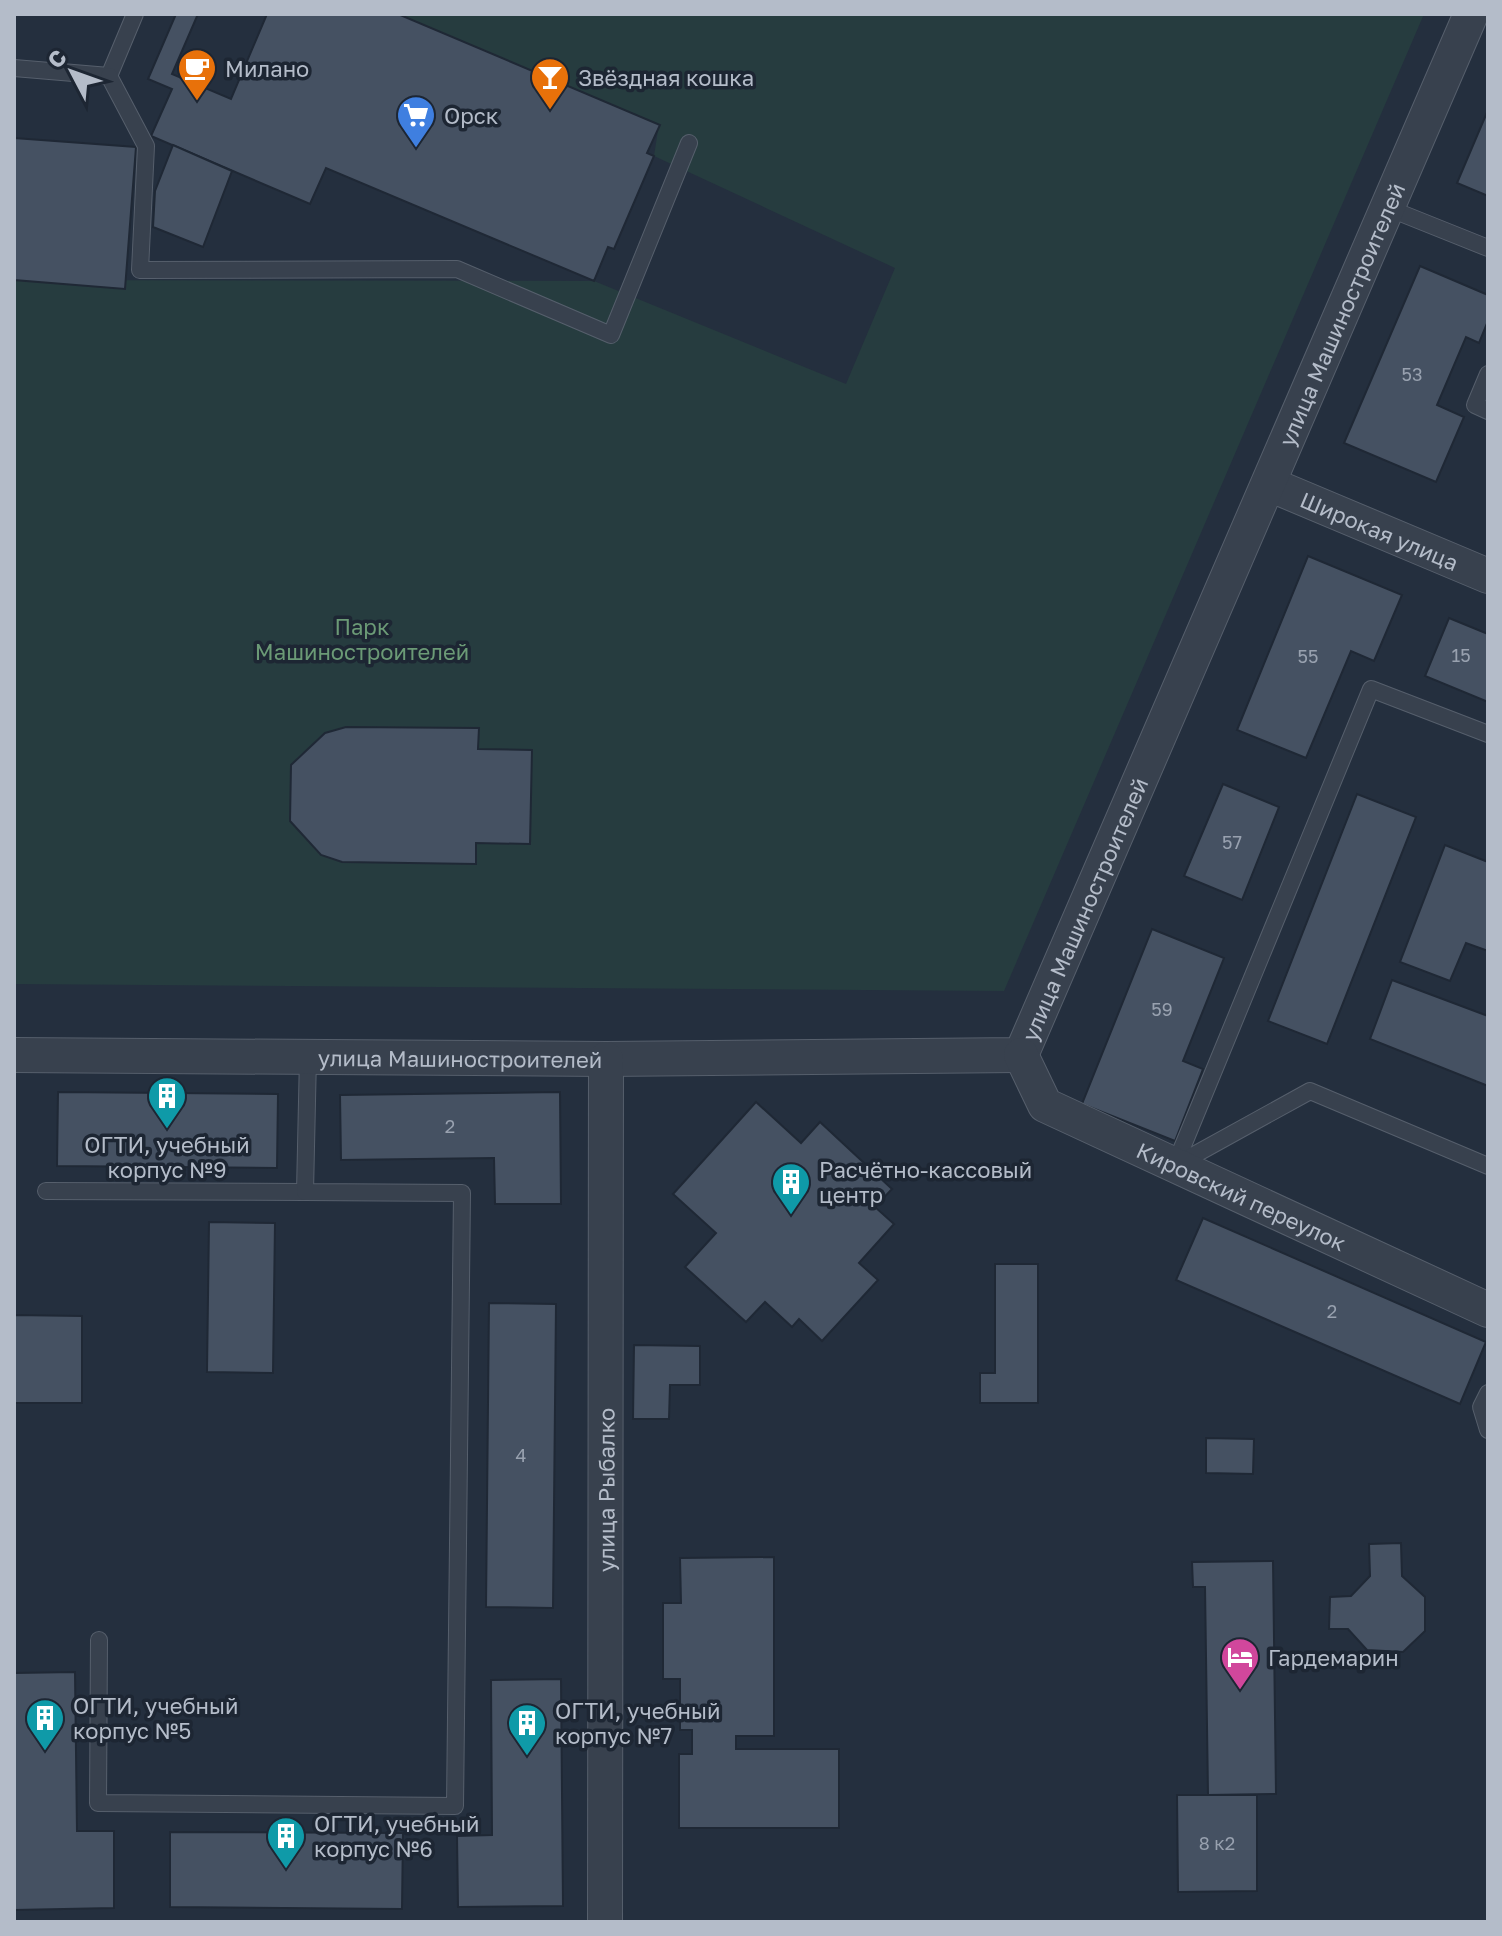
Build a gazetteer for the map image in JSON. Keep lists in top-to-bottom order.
{
  "streets": {
    "street": [
      "улица Машиностроителей",
      "Широкая улица",
      "Кировский переулок",
      "улица Рыбалко"
    ]
  },
  "crossings": [
    ["улица Машиностроителей", "Широкая улица"],
    ["улица Машиностроителей", "Кировский переулок"],
    ["улица Машиностроителей", "улица Рыбалко"]
  ],
  "parks": ["Парк Машиностроителей"],
  "places": {
    "cafe": ["Милано"],
    "bar": ["Звёздная кошка"],
    "supermarket": ["Орск"],
    "building": [
      "ОГТИ, учебный корпус №9",
      "Расчётно-кассовый центр",
      "ОГТИ, учебный корпус №5",
      "ОГТИ, учебный корпус №7",
      "ОГТИ, учебный корпус №6"
    ],
    "hotel": ["Гардемарин"]
  },
  "house_numbers": [
    "53",
    "15",
    "55",
    "57",
    "59",
    "2",
    "2",
    "4",
    "8 к2"
  ],
  "north": "top left"
}
